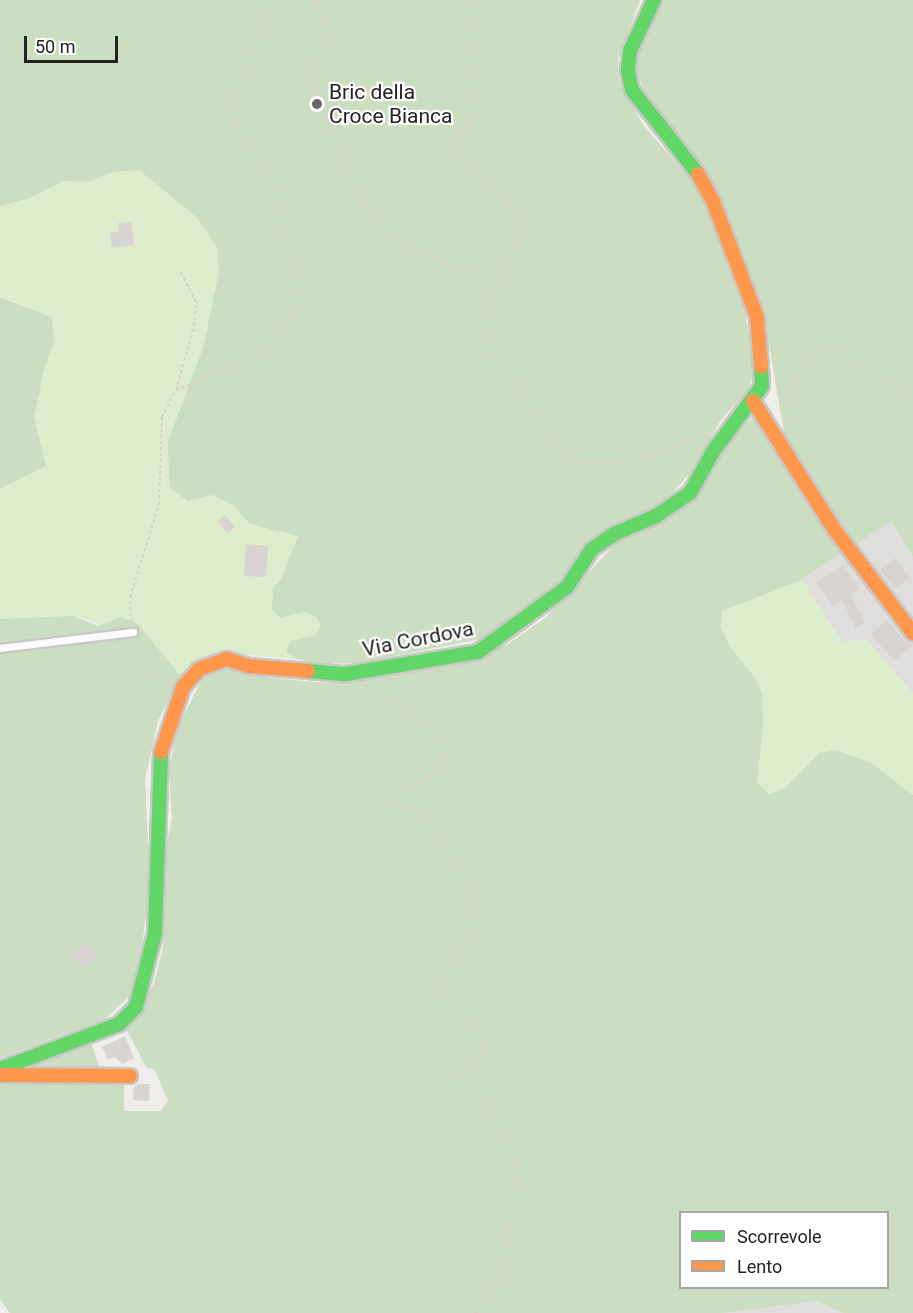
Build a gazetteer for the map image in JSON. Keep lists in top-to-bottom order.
{
  "streets": {
    "street": ["Via Cordova"]
  },
  "places": ["Bric della Croce Bianca"],
  "legend": ["Scorrevole", "Lento"],
  "scale_bar": "50 m"
}
